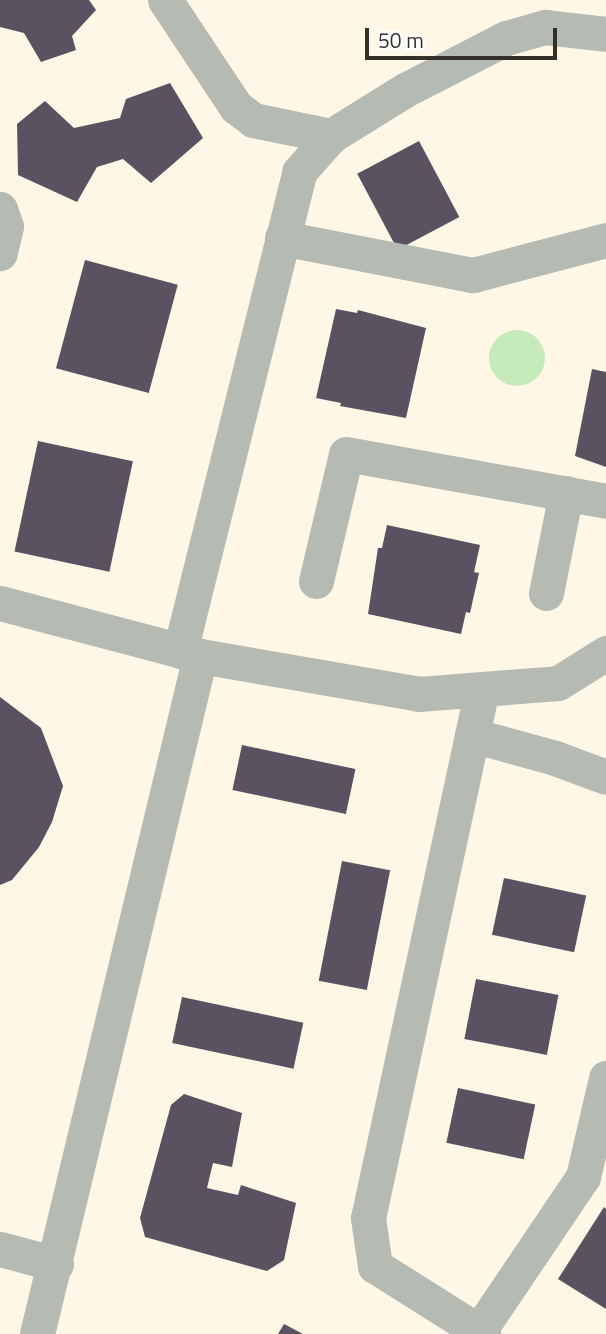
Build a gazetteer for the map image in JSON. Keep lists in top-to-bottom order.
{
  "scale_bar": "50 m"
}
